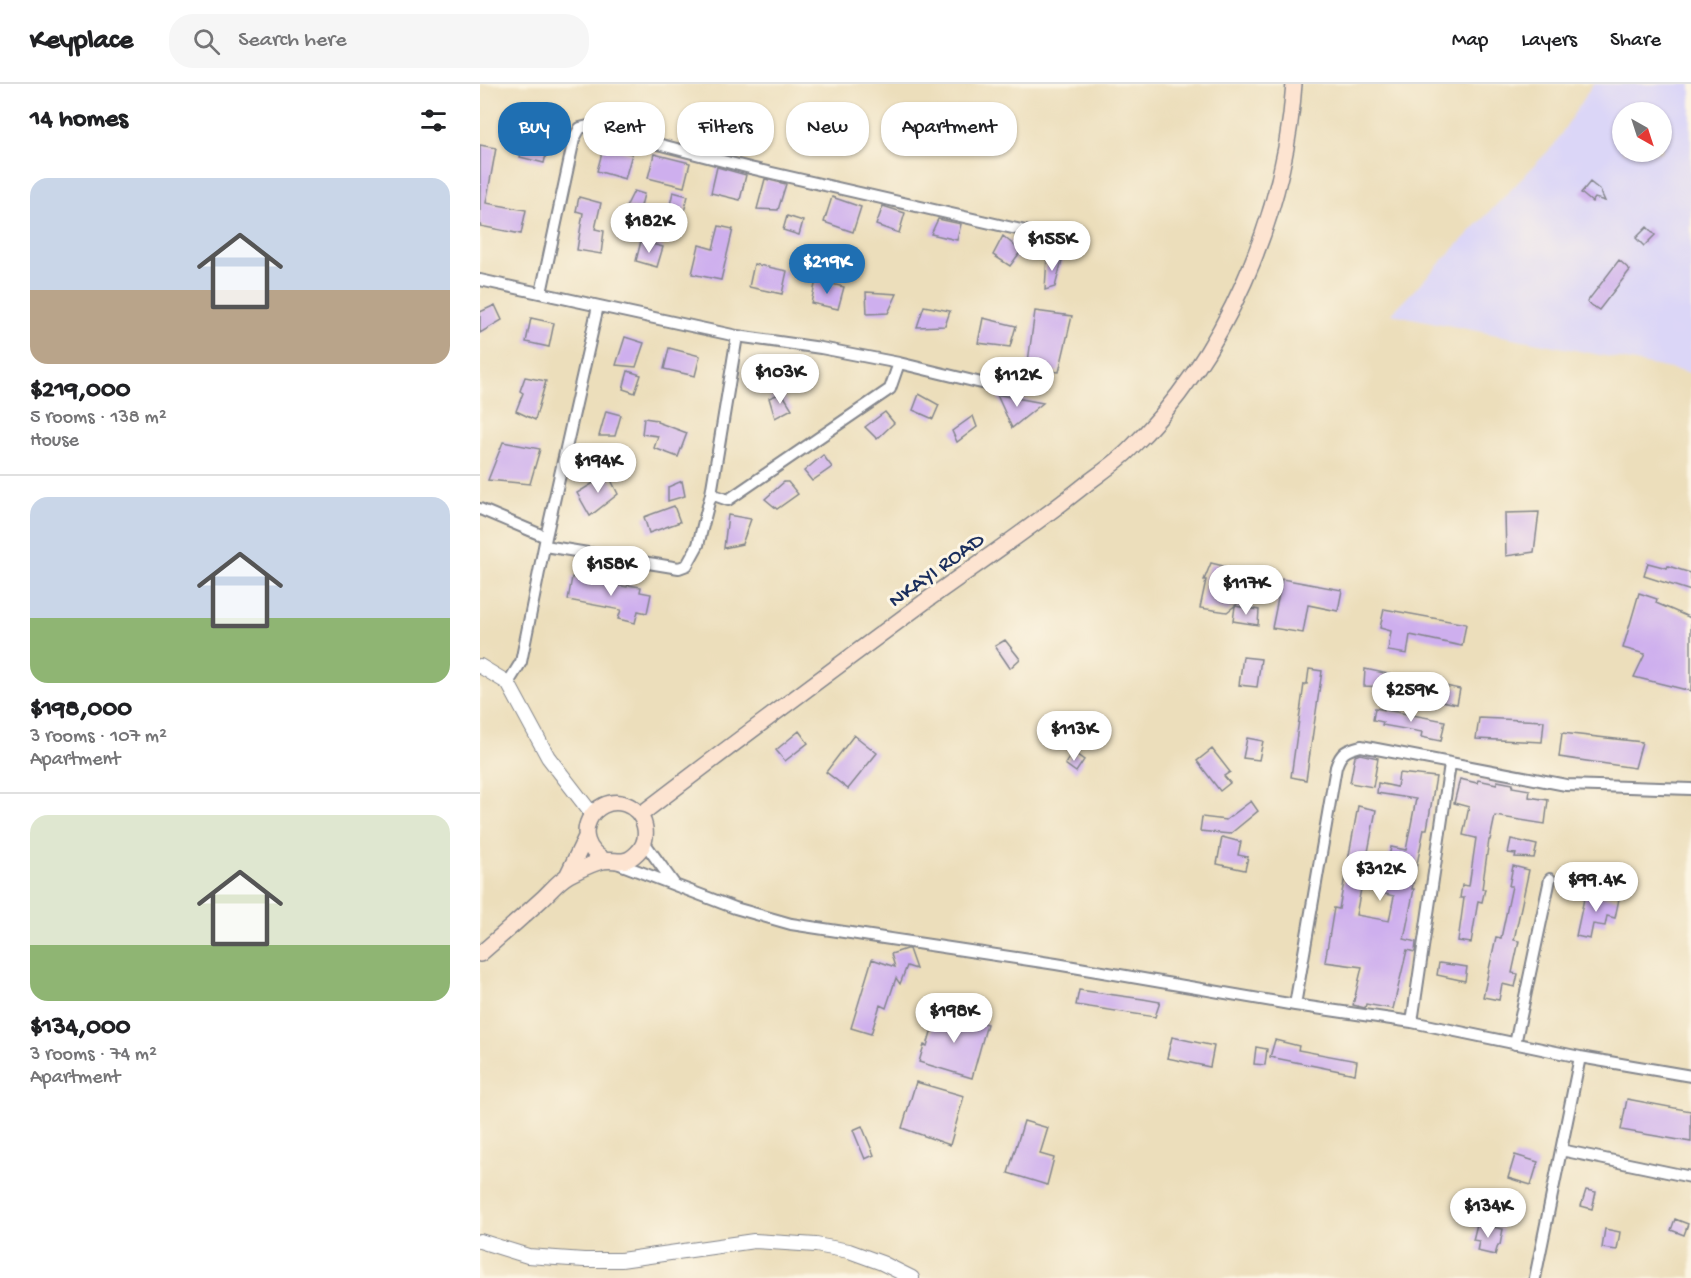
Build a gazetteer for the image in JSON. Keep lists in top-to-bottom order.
{
  "streets": {
    "main road": ["NKAYI ROAD"]
  },
  "north": "bottom right",
  "page": {
    "header": "Keyplace",
    "search": "Search here",
    "nav": ["Map", "Layers", "Share"],
    "heading": "14 homes",
    "chip": [
      "Buy",
      "Rent",
      "Filters",
      "New",
      "Apartment"
    ],
    "list": [
      {
        "name": "$219,000",
        "note": "5 rooms · 138 m² · House"
      },
      {
        "name": "$198,000",
        "note": "3 rooms · 107 m² · Apartment"
      },
      {
        "name": "$134,000",
        "note": "3 rooms · 74 m² · Apartment"
      }
    ],
    "price": [
      "$182K",
      "$155K",
      "$219K",
      "$103K",
      "$112K",
      "$194K",
      "$158K",
      "$117K",
      "$259K",
      "$113K",
      "$312K",
      "$99.4K",
      "$198K",
      "$134K"
    ]
  }
}
